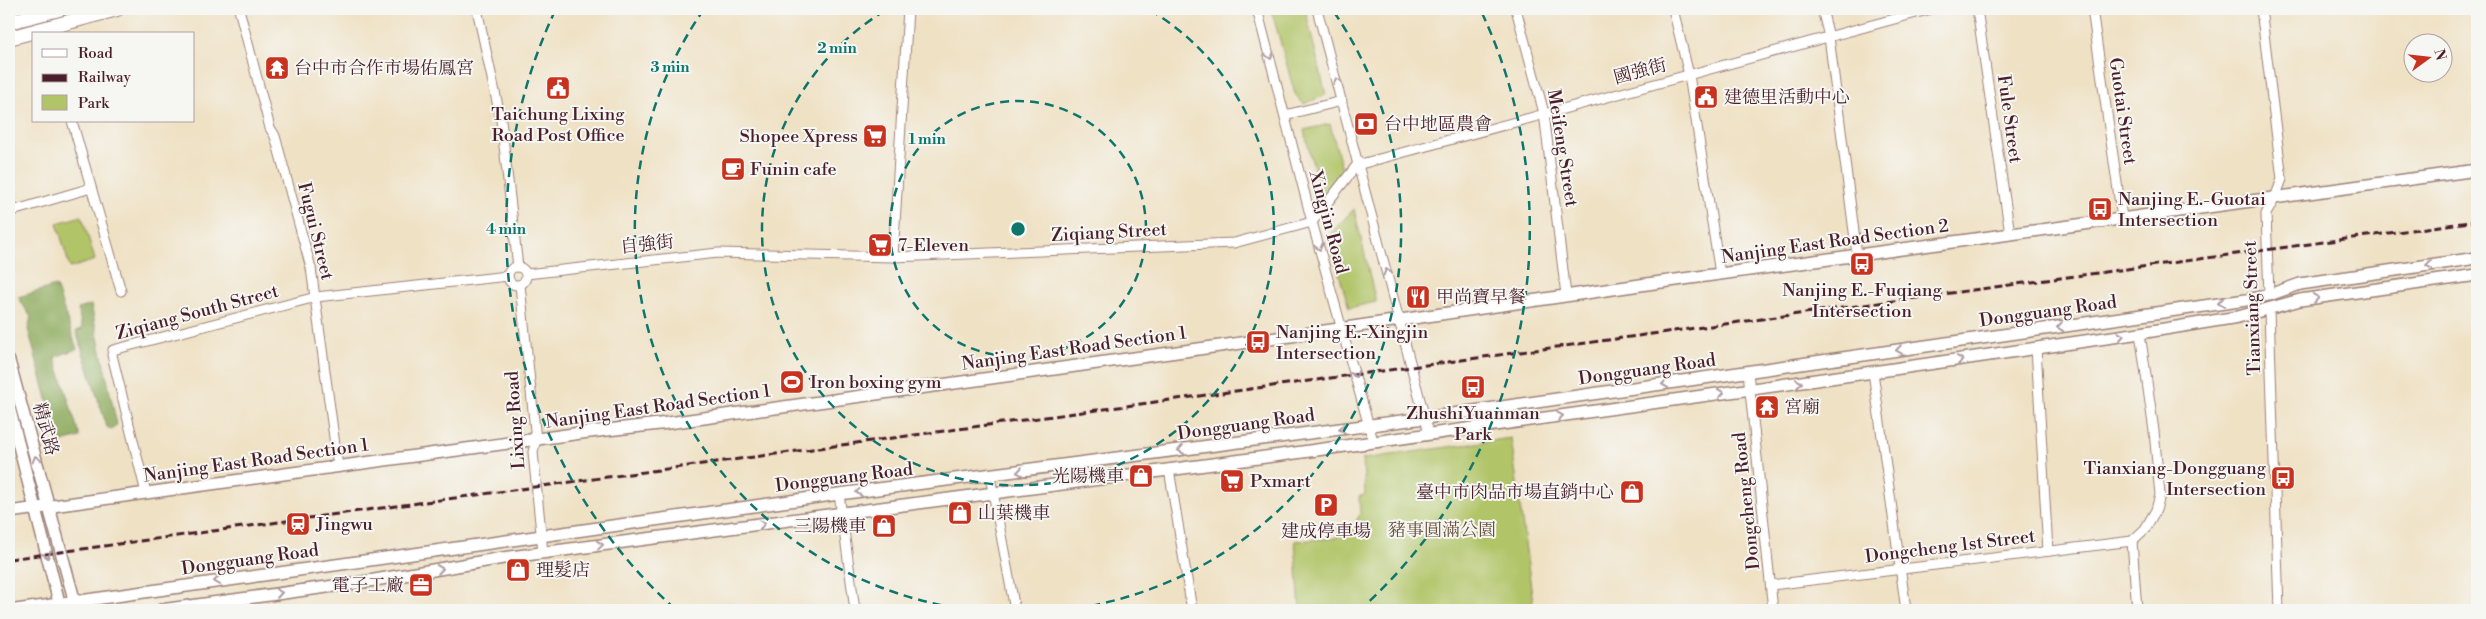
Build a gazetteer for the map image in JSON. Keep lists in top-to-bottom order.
{
  "streets": {
    "street": [
      "國強街",
      "Guotai Street",
      "Fule Street",
      "Meifeng Street",
      "Xingjin Road",
      "Fugui Street",
      "Ziqiang Street",
      "Nanjing East Road Section 2",
      "Tianxiang Street",
      "Dongguang Road",
      "Ziqiang South Street",
      "Nanjing East Road Section 1",
      "Lixing Road",
      "精武路",
      "Dongcheng Road",
      "Dongcheng 1st Street"
    ]
  },
  "crossings": [
    ["國強街", "Meifeng Street"],
    ["Guotai Street", "Nanjing East Road Section 2"],
    ["Fule Street", "Nanjing East Road Section 2"],
    ["Meifeng Street", "Nanjing East Road Section 2"],
    ["Xingjin Road", "Ziqiang Street"],
    ["Xingjin Road", "Dongguang Road"],
    ["Xingjin Road", "Nanjing East Road Section 1"],
    ["Fugui Street", "Ziqiang South Street"],
    ["Fugui Street", "Nanjing East Road Section 1"],
    ["Ziqiang Street", "Lixing Road"],
    ["Nanjing East Road Section 2", "Tianxiang Street"],
    ["Nanjing East Road Section 2", "Nanjing East Road Section 1"],
    ["Tianxiang Street", "Dongguang Road"],
    ["Dongguang Road", "Lixing Road"],
    ["Dongguang Road", "精武路"],
    ["Dongguang Road", "Dongcheng Road"],
    ["Ziqiang South Street", "Nanjing East Road Section 1"],
    ["Nanjing East Road Section 1", "Lixing Road"],
    ["Nanjing East Road Section 1", "精武路"],
    ["Dongcheng Road", "Dongcheng 1st Street"]
  ],
  "parks": ["豬事圓滿公園"],
  "places": {
    "temple": ["台中市合作市場佑鳳宮", "宮廟"],
    "public building": ["Taichung Lixing Road Post Office", "建德里活動中心"],
    "bank": ["台中地區農會"],
    "supermarket": ["Shopee Xpress", "7-Eleven", "Pxmart"],
    "cafe": ["Funin cafe"],
    "bus stop": [
      "Nanjing E.-Guotai Intersection",
      "Nanjing E.-Fuqiang Intersection",
      "Nanjing E.-Xingjin Intersection",
      "ZhushiYuanman Park",
      "Tianxiang-Dongguang Intersection"
    ],
    "restaurant": ["甲尚寶早餐"],
    "sports": ["Iron boxing gym"],
    "shop": [
      "光陽機車",
      "臺中市肉品市場直銷中心",
      "山葉機車",
      "三陽機車",
      "理髮店"
    ],
    "parking": ["建成停車場"],
    "station": ["Jingwu"],
    "office": ["電子工廠"]
  },
  "legend": ["Road", "Railway", "Park"],
  "north": "right",
  "rings": [
    "2 min",
    "3 min",
    "1 min",
    "4 min"
  ]
}
